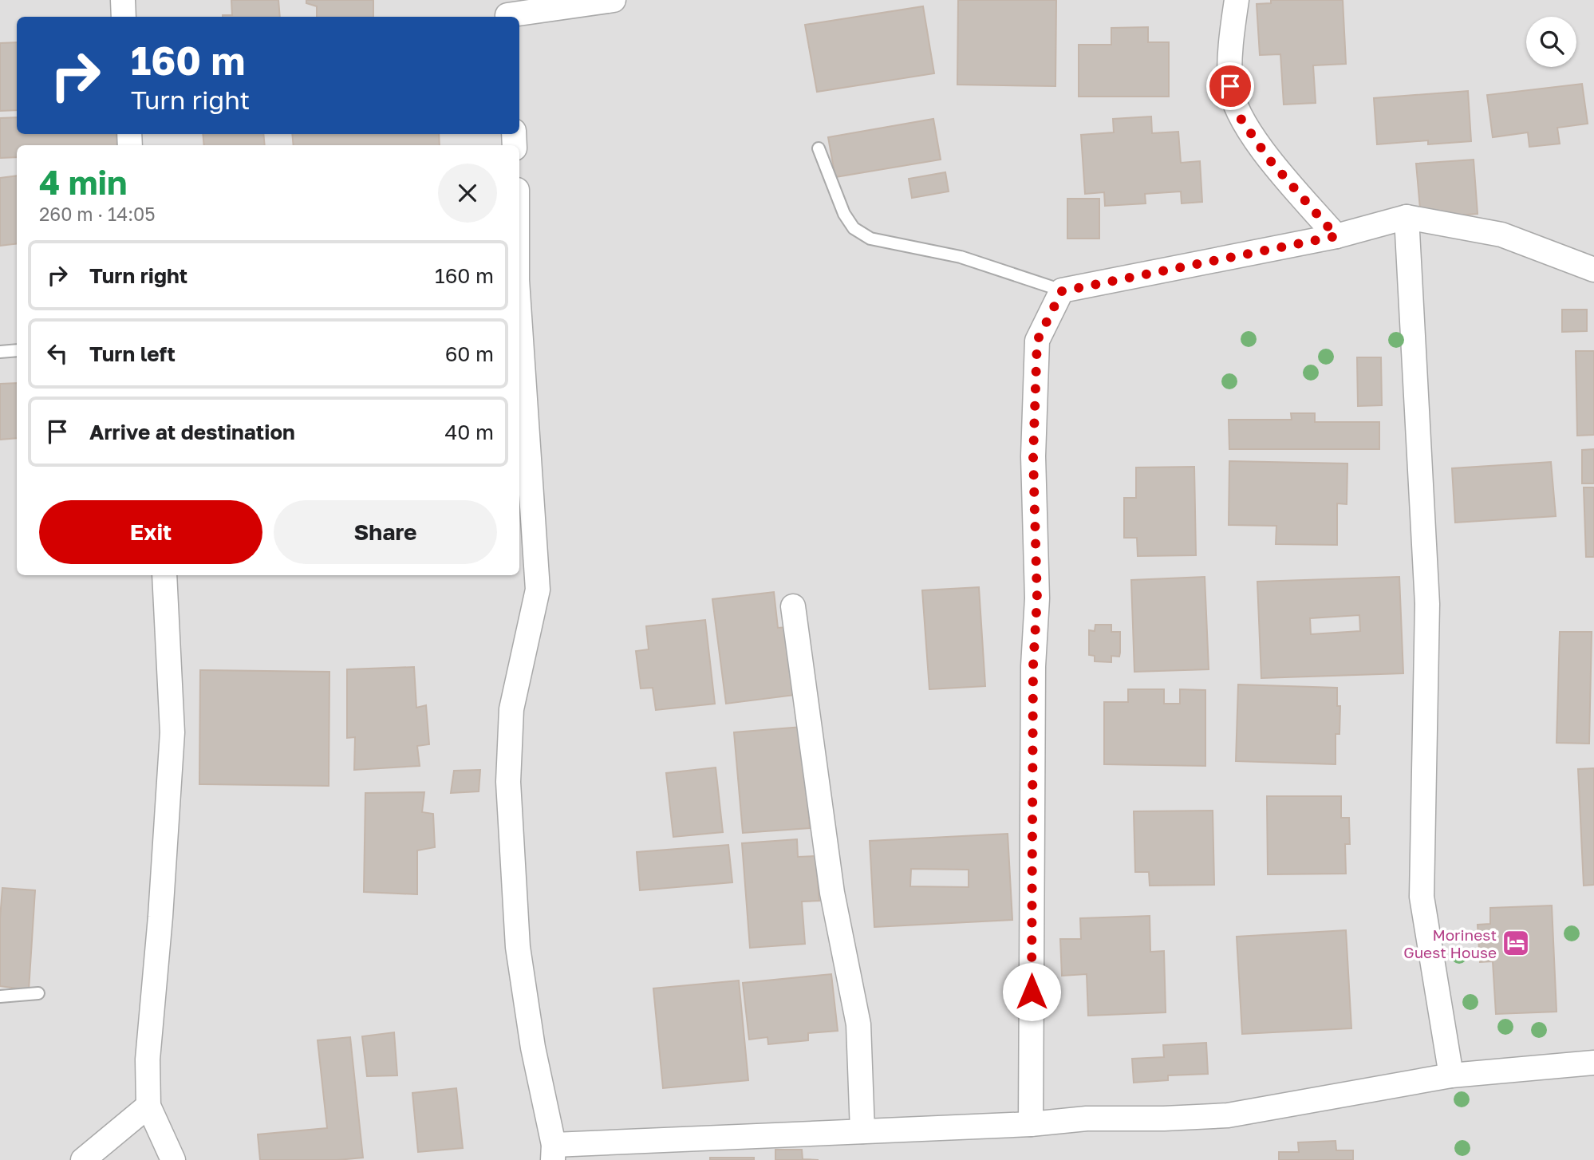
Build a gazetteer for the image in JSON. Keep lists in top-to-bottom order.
{
  "places": {
    "hotel": ["Morinest Guest House"]
  },
  "page": {
    "turn": ["160 m", "Turn right"],
    "heading": ["4 min", "260 m · 14:05"],
    "list": [
      {
        "name": "Turn right",
        "value": "160 m"
      },
      {
        "name": "Turn left",
        "value": "60 m"
      },
      {
        "name": "Arrive at destination",
        "value": "40 m"
      }
    ],
    "buttons": ["Exit", "Share"]
  }
}
